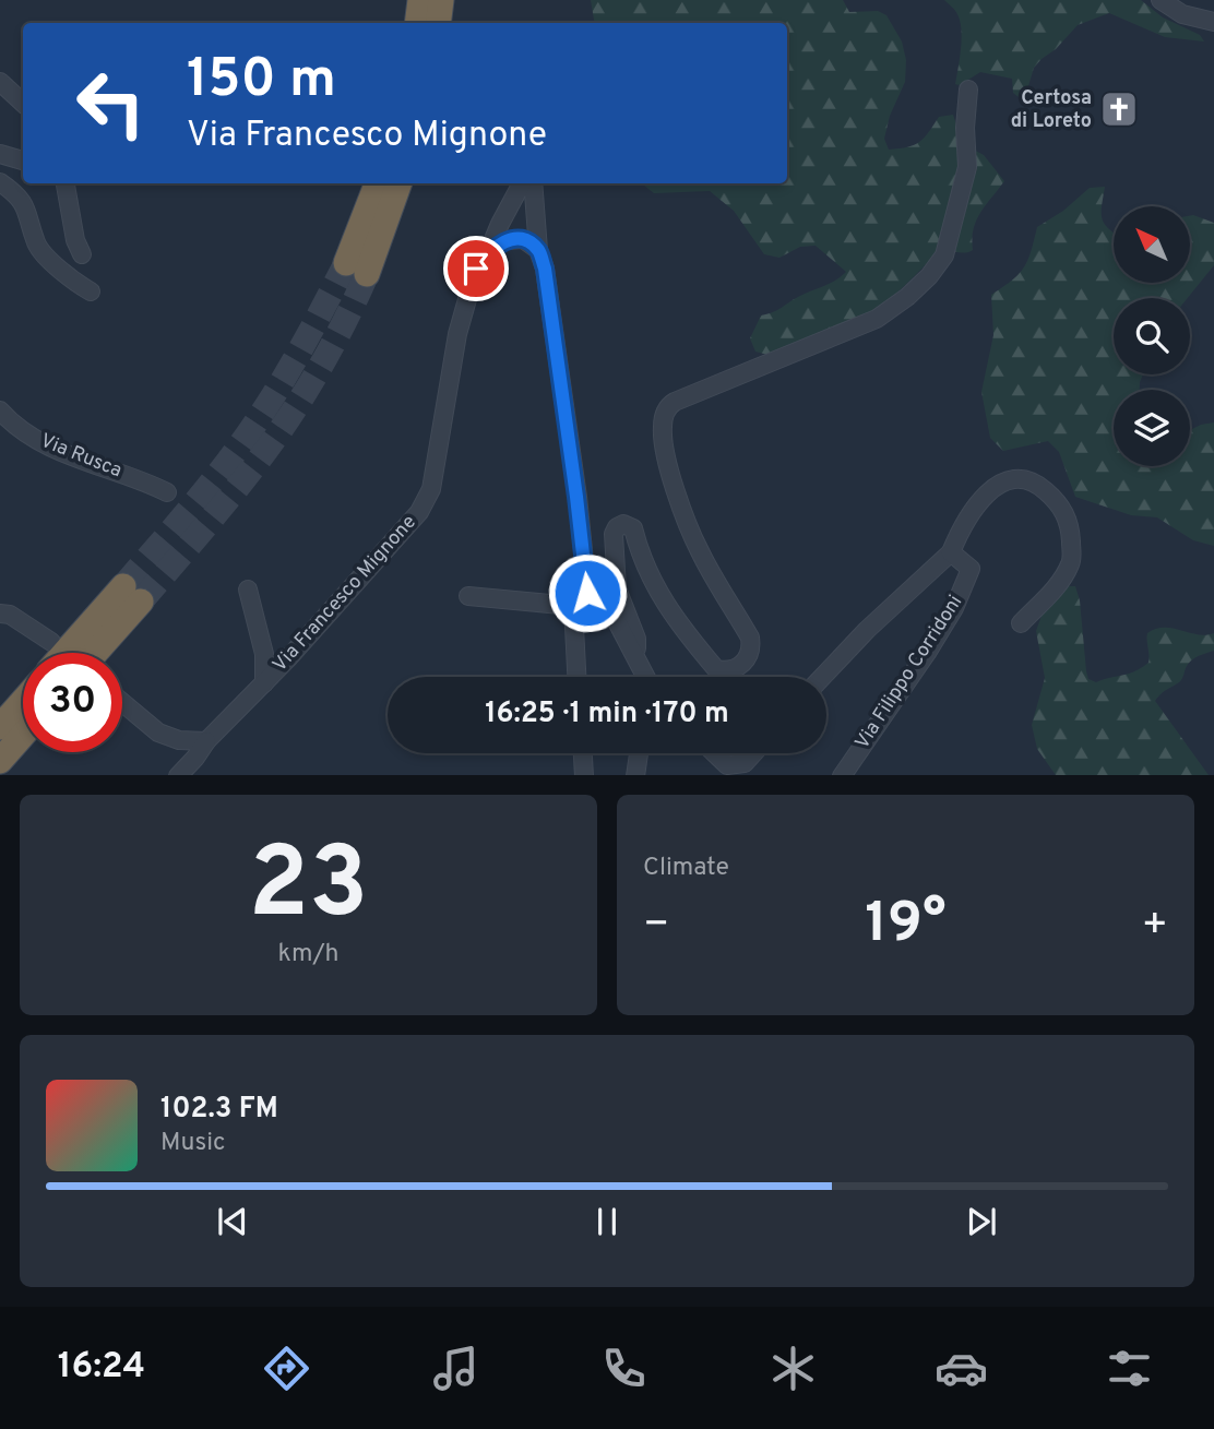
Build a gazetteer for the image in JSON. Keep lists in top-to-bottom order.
{
  "streets": {
    "street": ["Via Rusca", "Via Francesco Mignone", "Via Filippo Corridoni"]
  },
  "places": {
    "church": ["Certosa di Loreto"]
  },
  "north": "top left",
  "page": {
    "turn": ["150 m", "Via Francesco Mignone"],
    "limit": "30",
    "trip": "16:25 · 1 min · 170 m",
    "tile": [
      ["23", "km/h"],
      "Climate"
    ],
    "heat": ["−", "19°", "+"],
    "song": ["102.3 FM", "Music"],
    "tabs": "16:24"
  }
}
